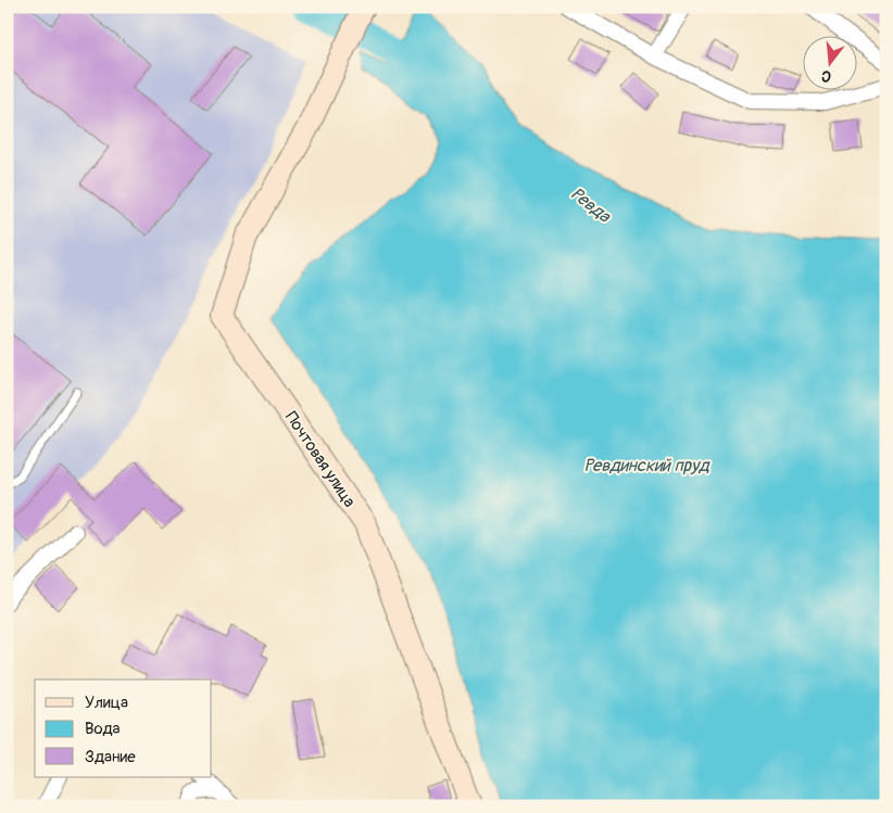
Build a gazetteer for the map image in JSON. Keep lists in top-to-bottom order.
{
  "streets": {
    "street": ["Почтовая улица"]
  },
  "water": ["Ревда", "Ревдинский пруд"],
  "legend": ["Улица", "Вода", "Здание"],
  "north": "bottom"
}
